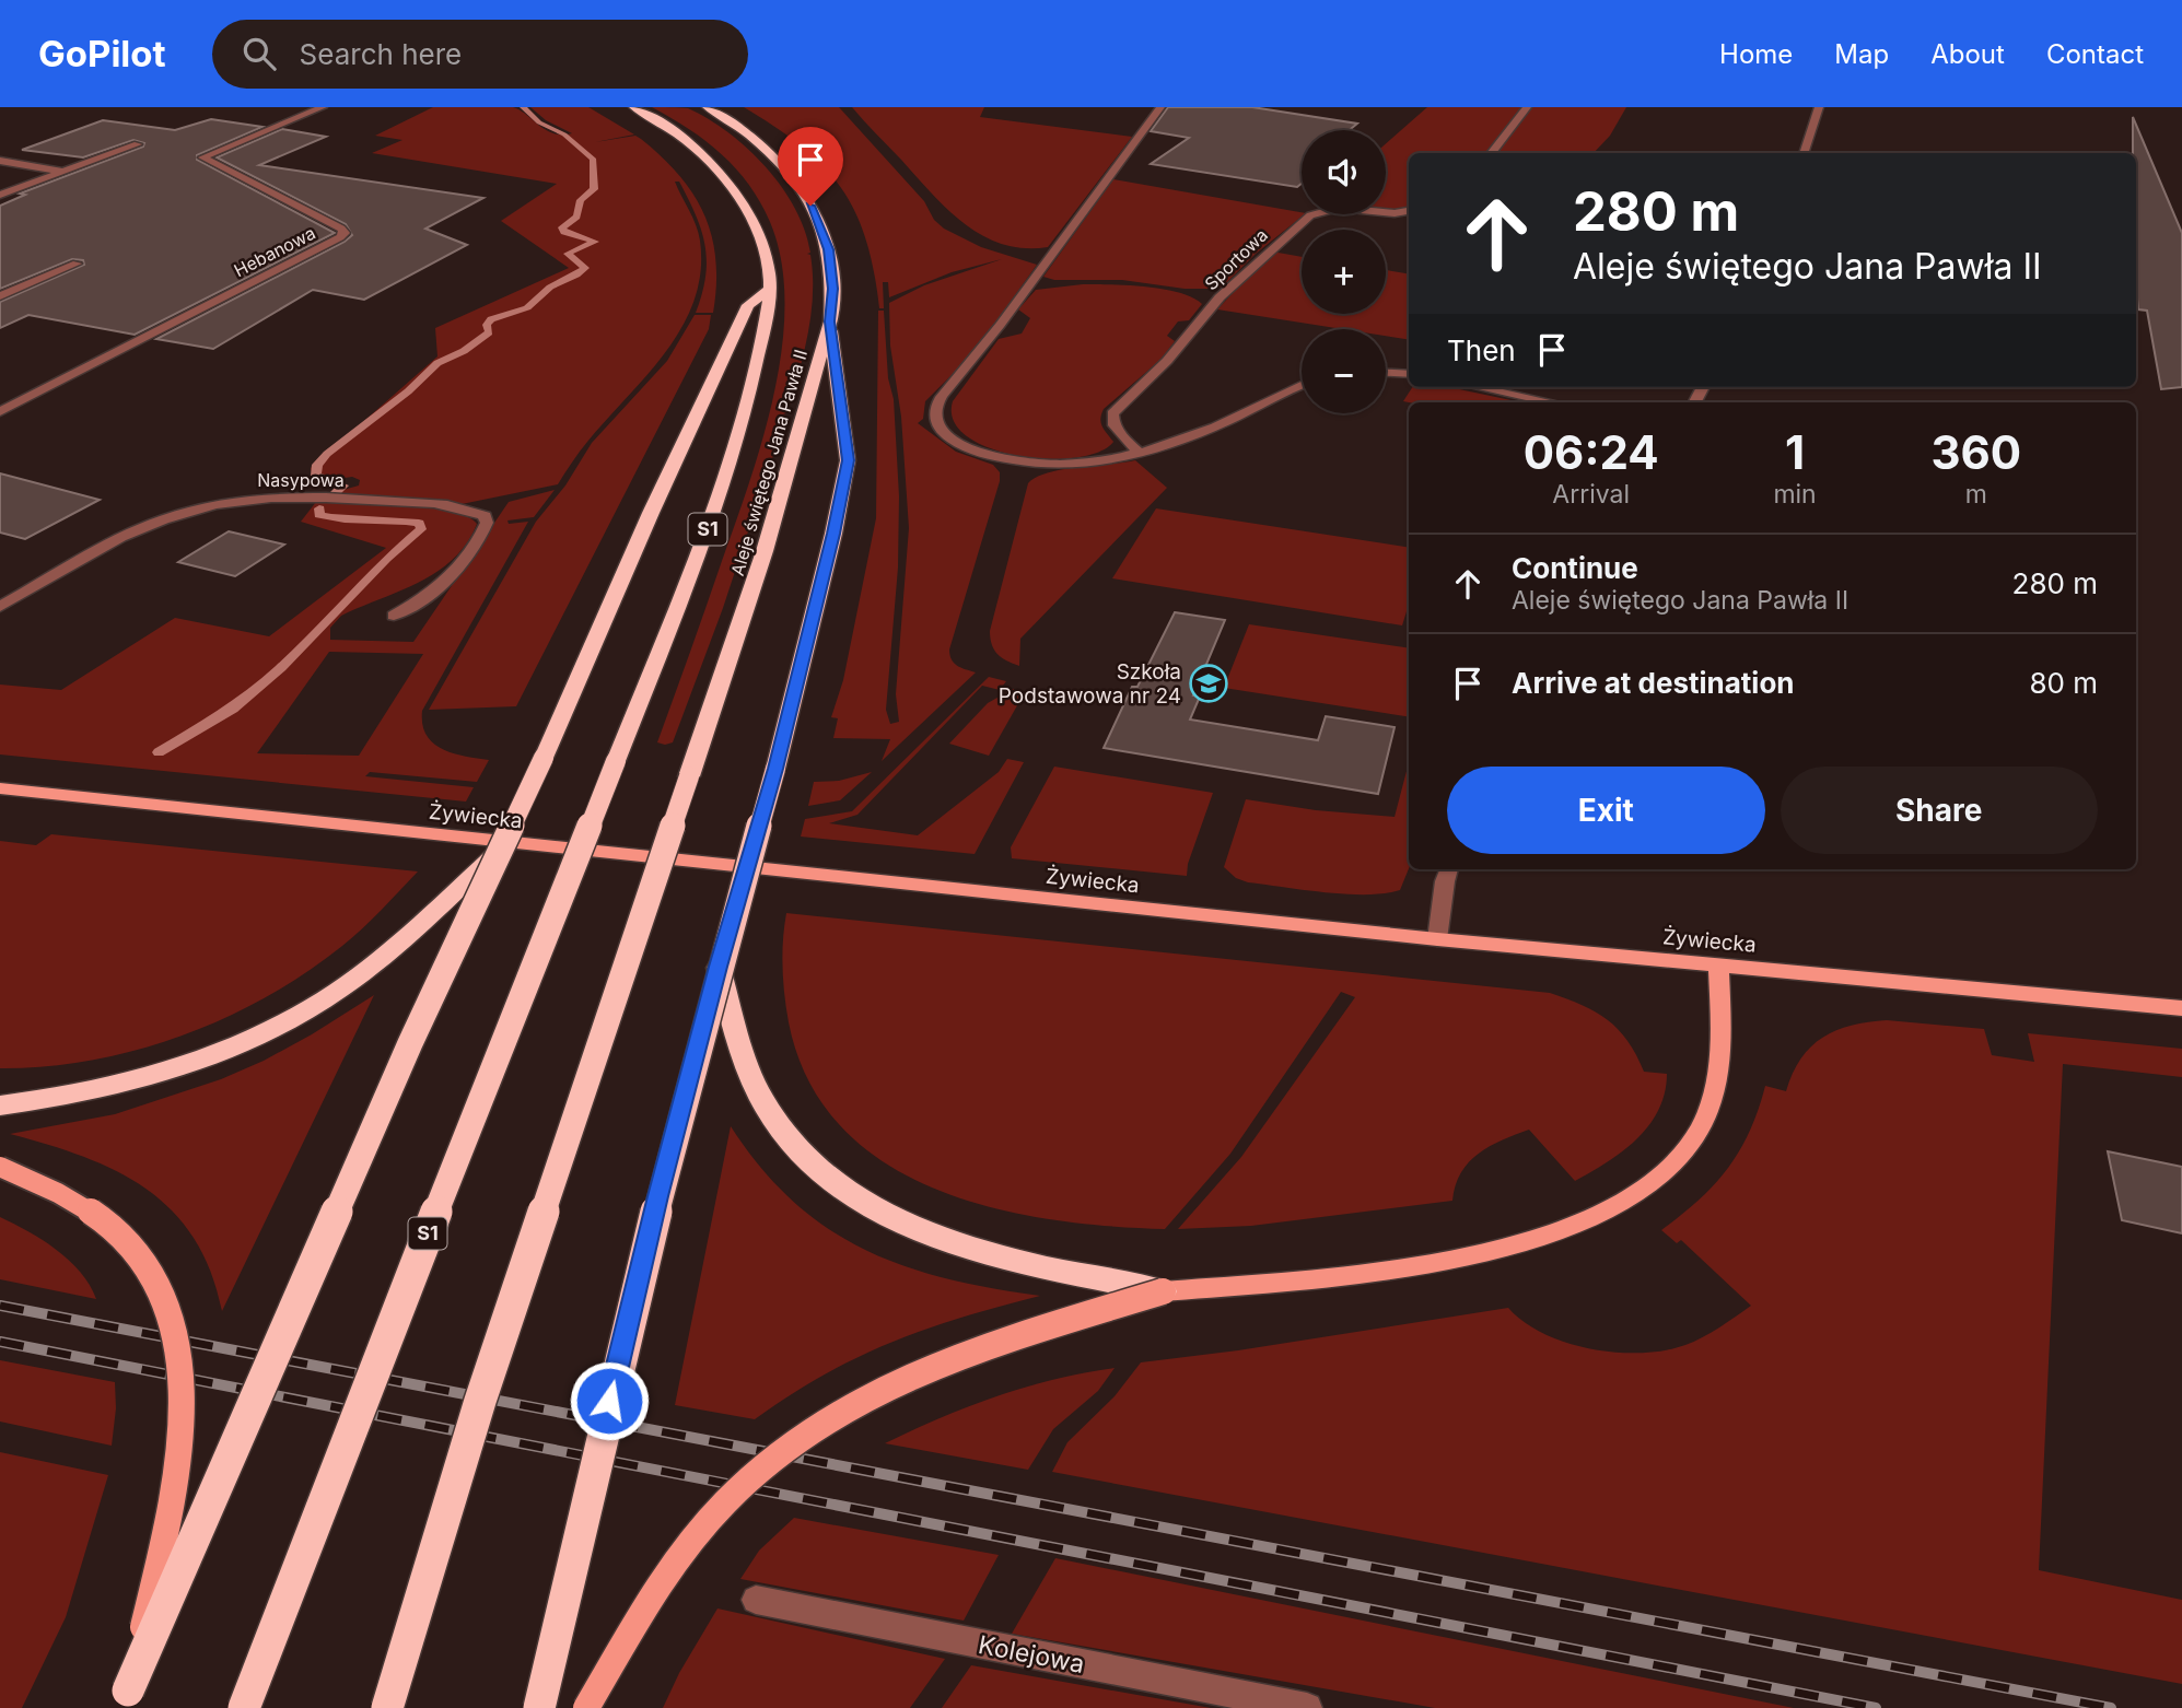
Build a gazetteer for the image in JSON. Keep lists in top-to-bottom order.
{
  "streets": {
    "highway": ["Aleje świętego Jana Pawła II", "S1"],
    "main road": ["Żywiecka"],
    "street": [
      "Hebanowa",
      "Sportowa",
      "Nasypowa",
      "Kolejowa"
    ]
  },
  "places": {
    "school or university": ["Szkoła Podstawowa nr 24"]
  },
  "page": {
    "header": "GoPilot",
    "search": "Search here",
    "nav": [
      "Home",
      "Map",
      "About",
      "Contact"
    ],
    "map_buttons": ["+", "−"],
    "turn": ["280 m", "Aleje świętego Jana Pawła II"],
    "then": "Then",
    "eta": [
      "06:24",
      "Arrival",
      "1",
      "min",
      "360",
      "m"
    ],
    "list": [
      {
        "name": "Continue",
        "note": "Aleje świętego Jana Pawła II",
        "value": "280 m"
      },
      {
        "name": "Arrive at destination",
        "value": "80 m"
      }
    ],
    "buttons": ["Exit", "Share"]
  }
}
